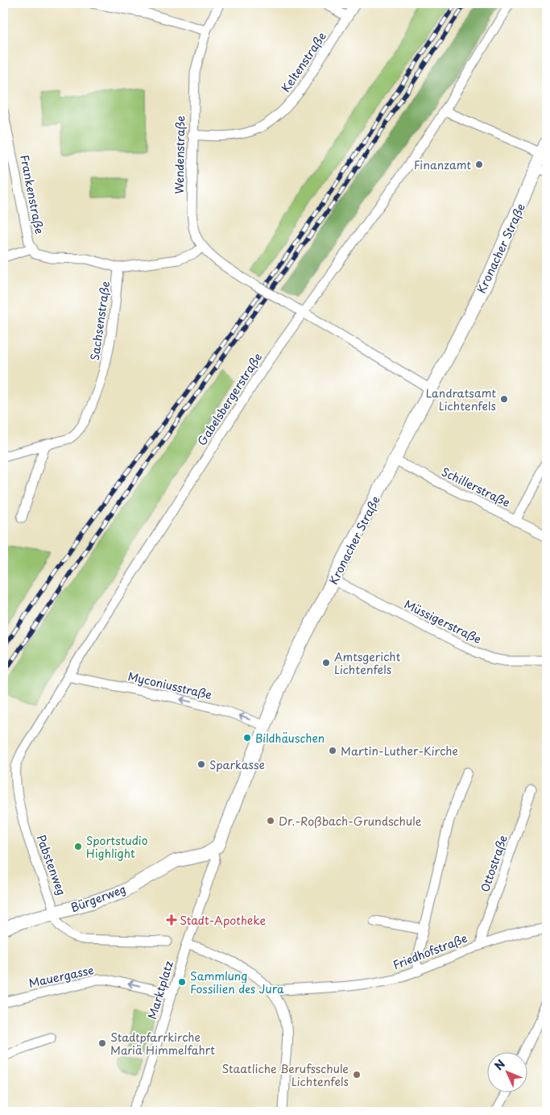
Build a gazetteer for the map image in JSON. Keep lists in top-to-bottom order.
{
  "streets": {
    "street": [
      "Keltenstraße",
      "Wendenstraße",
      "Frankenstraße",
      "Kronacher Straße",
      "Sachsenstraße",
      "Gabelsbergerstraße",
      "Schillerstraße",
      "Müssigerstraße",
      "Myconiusstraße",
      "Ottostraße",
      "Pabstenweg",
      "Bürgerweg",
      "Friedhofstraße",
      "Mauergasse",
      "Marktplatz"
    ]
  },
  "crossings": [
    ["Keltenstraße", "Wendenstraße"],
    ["Wendenstraße", "Frankenstraße"],
    ["Wendenstraße", "Gabelsbergerstraße"],
    ["Frankenstraße", "Sachsenstraße"],
    ["Kronacher Straße", "Schillerstraße"],
    ["Kronacher Straße", "Müssigerstraße"],
    ["Kronacher Straße", "Myconiusstraße"],
    ["Kronacher Straße", "Bürgerweg"],
    ["Gabelsbergerstraße", "Myconiusstraße"],
    ["Gabelsbergerstraße", "Pabstenweg"],
    ["Ottostraße", "Friedhofstraße"],
    ["Pabstenweg", "Bürgerweg"],
    ["Mauergasse", "Marktplatz"]
  ],
  "one_way": ["Myconiusstraße", "Mauergasse"],
  "places": {
    "other": [
      "Finanzamt",
      "Landratsamt Lichtenfels",
      "Amtsgericht Lichtenfels",
      "Bildhäuschen",
      "Martin-Luther-Kirche",
      "Sparkasse",
      "Dr.-Roßbach-Grundschule",
      "Sportstudio Highlight",
      "Sammlung Fossilien des Jura",
      "Stadtpfarrkirche Mariä Himmelfahrt",
      "Staatliche Berufsschule Lichtenfels"
    ],
    "health": ["Stadt-Apotheke"]
  },
  "north": "top left"
}
